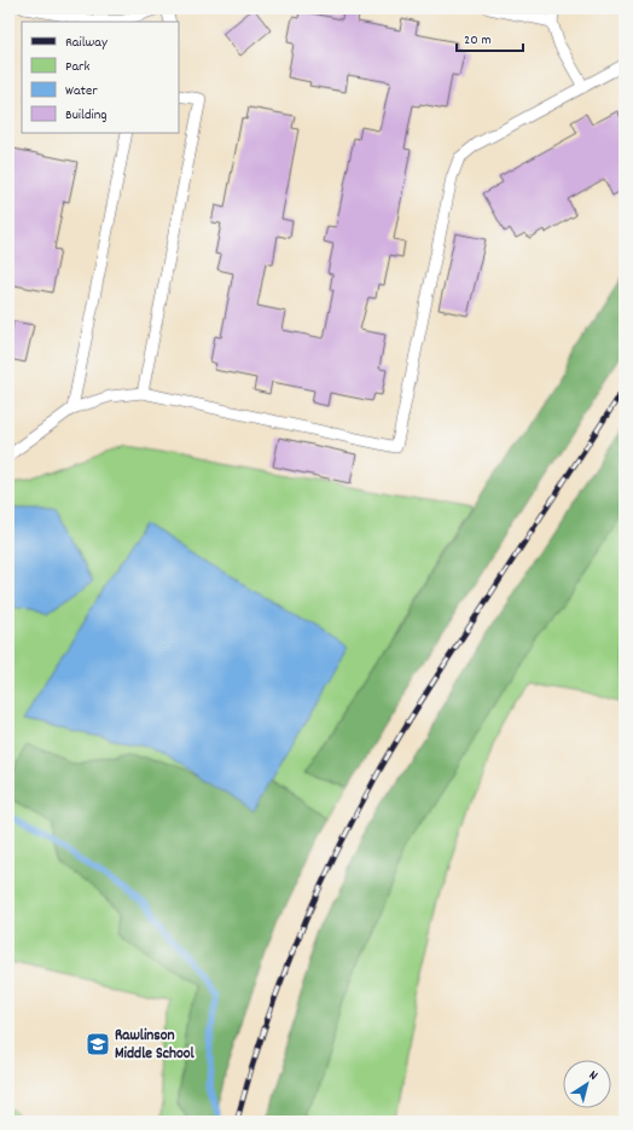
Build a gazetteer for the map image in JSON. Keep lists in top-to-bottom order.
{
  "places": {
    "school or university": ["Rawlinson Middle School"]
  },
  "legend": [
    "Railway",
    "Park",
    "Water",
    "Building"
  ],
  "scale_bar": "20 m",
  "north": "top right"
}
